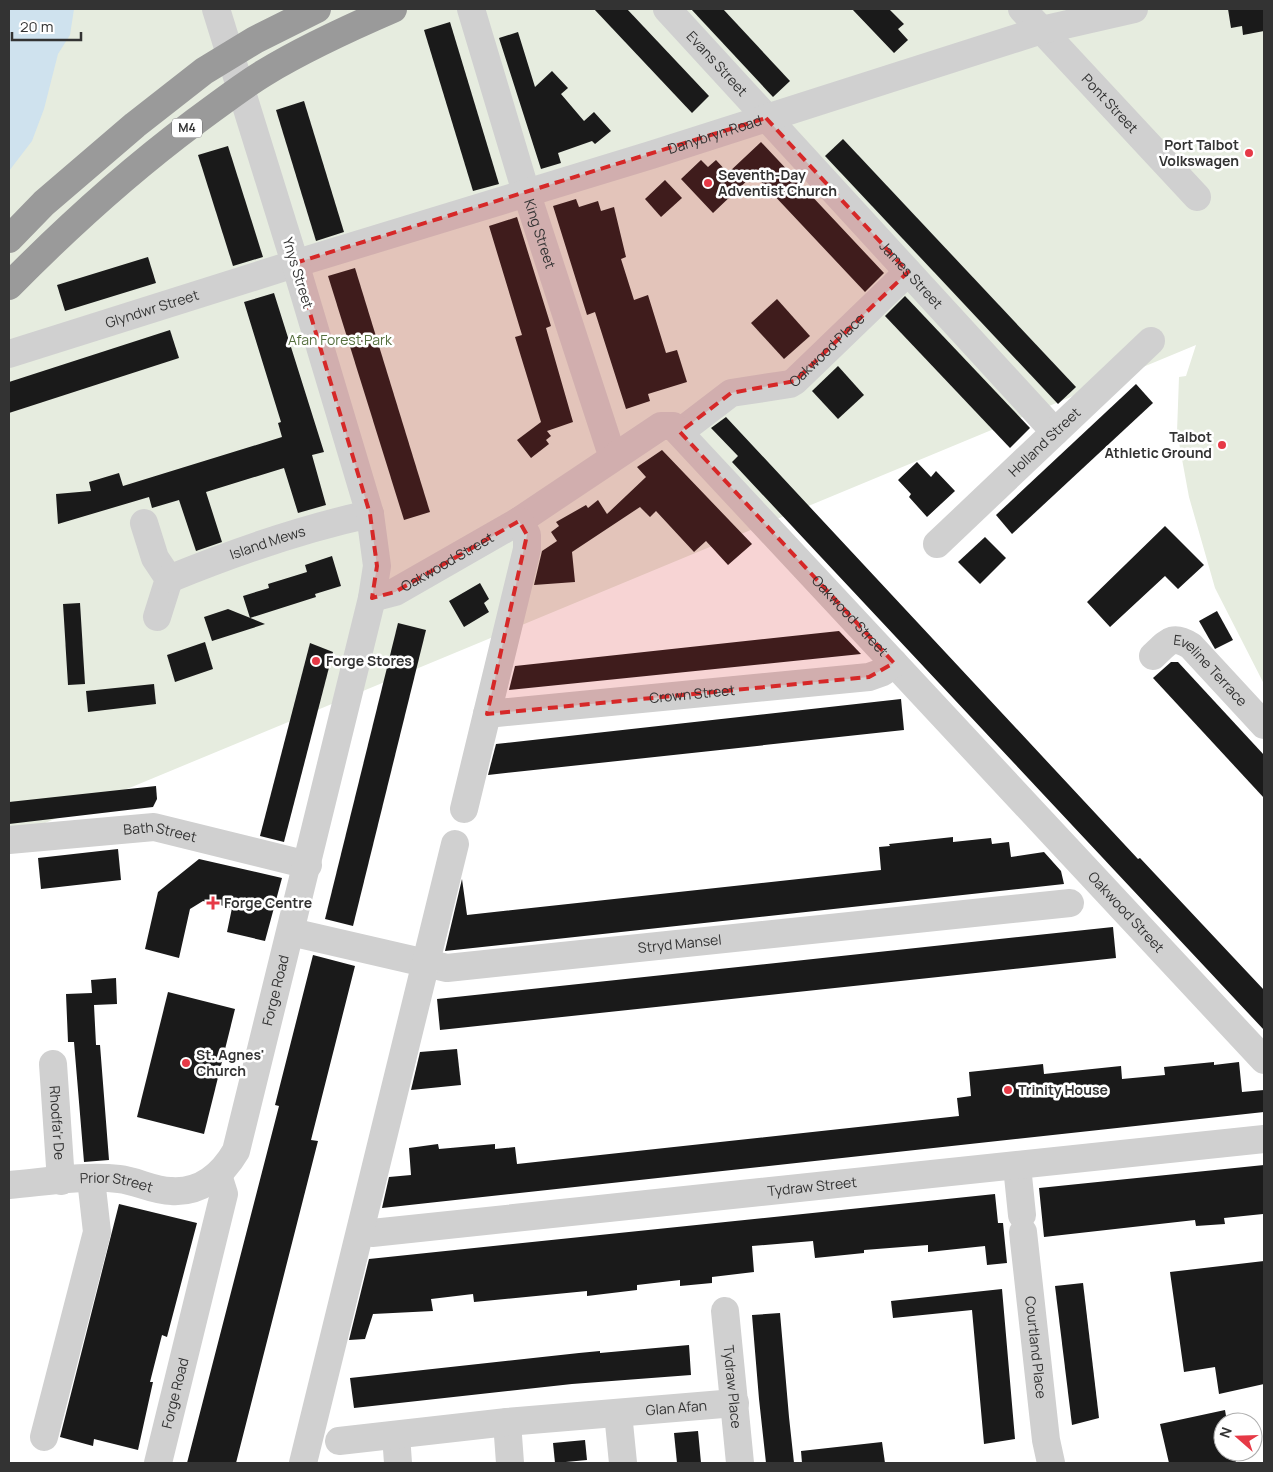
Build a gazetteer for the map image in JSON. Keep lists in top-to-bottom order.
{
  "streets": {
    "highway": ["M4"],
    "street": [
      "Evans Street",
      "Pont Street",
      "Danybryn Road",
      "King Street",
      "Ynys Street",
      "James Street",
      "Glyndwr Street",
      "Oakwood Place",
      "Holland Street",
      "Island Mews",
      "Oakwood Street",
      "Eveline Terrace",
      "Crown Street",
      "Bath Street",
      "Stryd Mansel",
      "Forge Road",
      "Rhodfa'r De",
      "Prior Street",
      "Tydraw Street",
      "Courtland Place",
      "Tydraw Place",
      "Glan Afan"
    ]
  },
  "crossings": [
    ["Evans Street", "Danybryn Road"],
    ["Evans Street", "James Street"],
    ["Pont Street", "Danybryn Road"],
    ["Danybryn Road", "King Street"],
    ["Danybryn Road", "Ynys Street"],
    ["Danybryn Road", "James Street"],
    ["Danybryn Road", "Glyndwr Street"],
    ["King Street", "Oakwood Street"],
    ["Ynys Street", "Glyndwr Street"],
    ["Ynys Street", "Island Mews"],
    ["Ynys Street", "Oakwood Street"],
    ["Ynys Street", "Forge Road"],
    ["James Street", "Oakwood Place"],
    ["James Street", "Holland Street"],
    ["Oakwood Place", "Oakwood Street"],
    ["Oakwood Street", "Crown Street"],
    ["Oakwood Street", "Forge Road"],
    ["Bath Street", "Forge Road"],
    ["Stryd Mansel", "Forge Road"],
    ["Forge Road", "Prior Street"],
    ["Rhodfa'r De", "Prior Street"],
    ["Tydraw Street", "Courtland Place"],
    ["Tydraw Place", "Glan Afan"]
  ],
  "parks": ["Afan Forest Park"],
  "places": {
    "other": [
      "Port Talbot Volkswagen",
      "Seventh-Day Adventist Church",
      "Talbot Athletic Ground",
      "Forge Stores",
      "St. Agnes' Church",
      "Trinity House"
    ],
    "health": ["Forge Centre"]
  },
  "scale_bar": "20 m",
  "north": "left"
}
